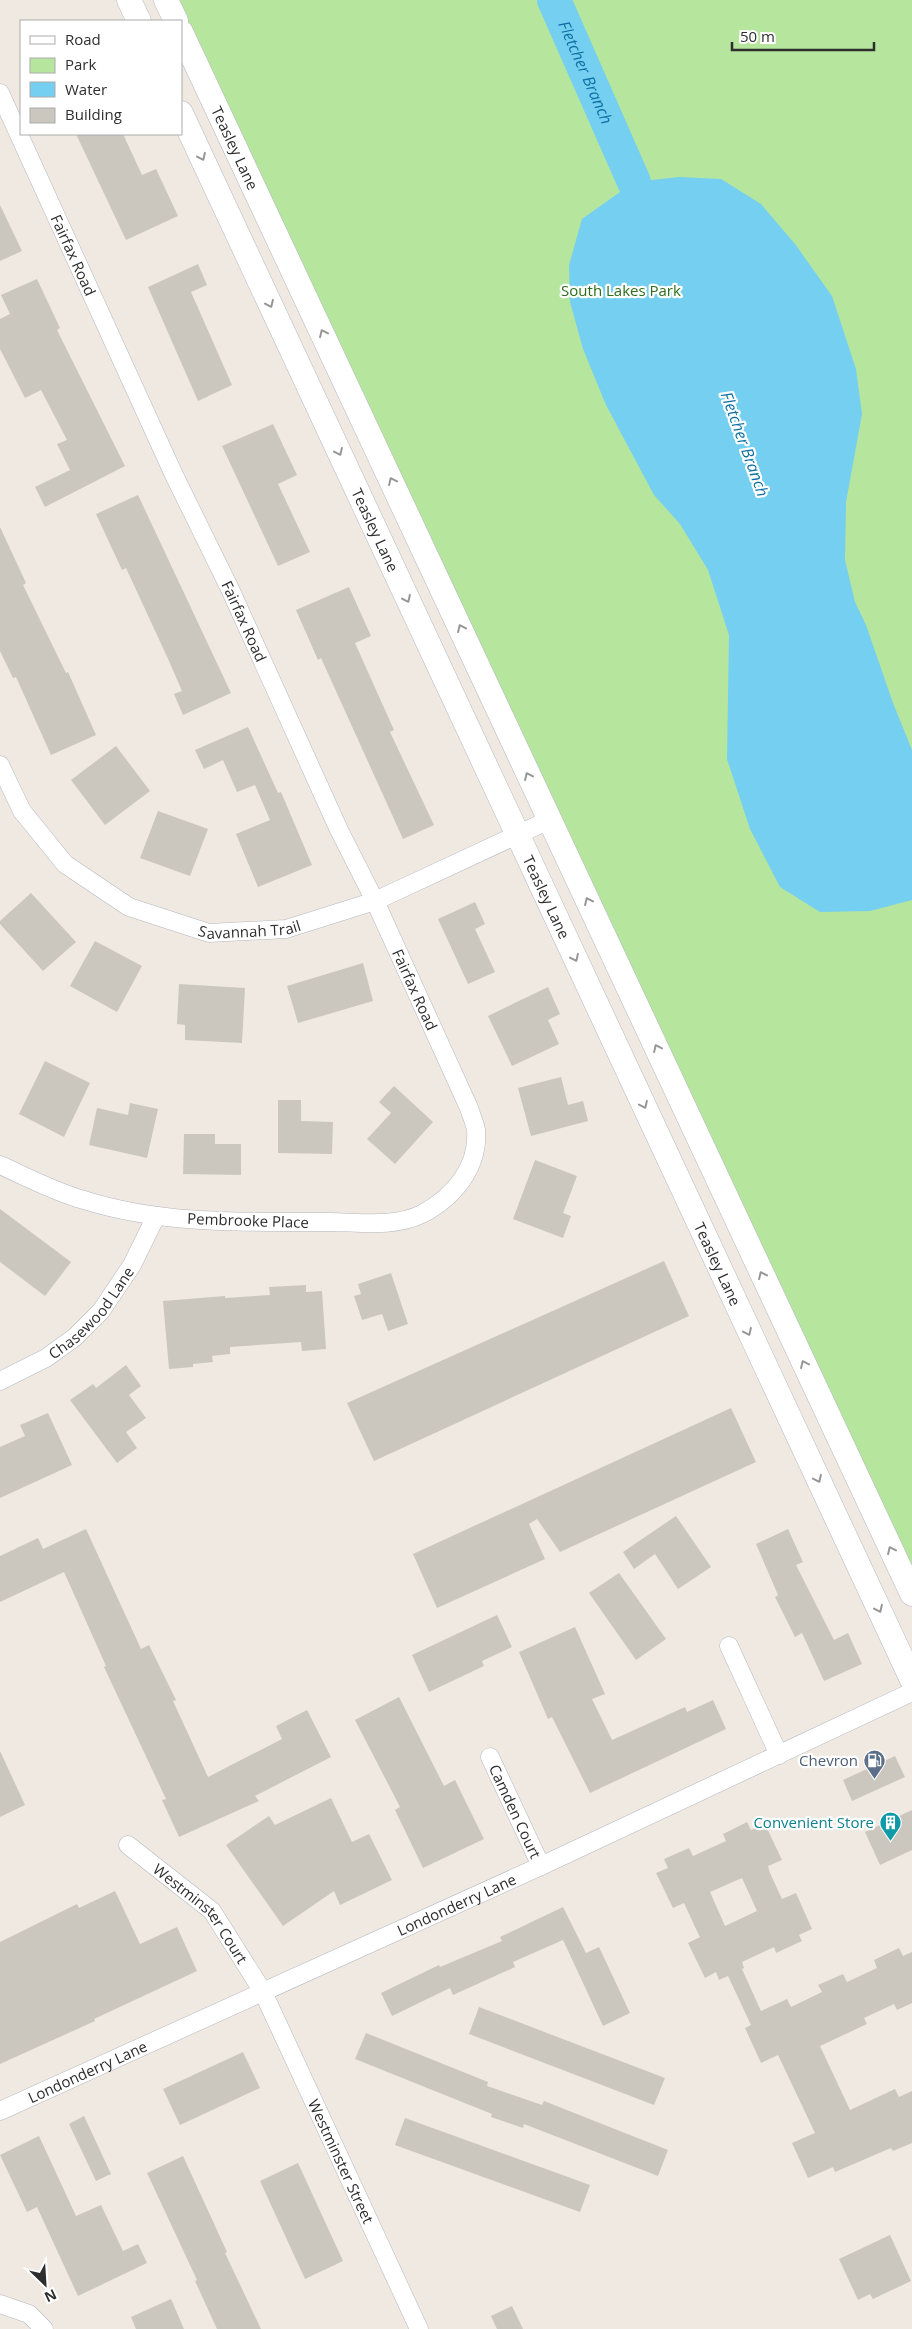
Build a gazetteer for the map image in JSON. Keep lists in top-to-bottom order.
{
  "streets": {
    "main road": ["Teasley Lane"],
    "street": [
      "Fairfax Road",
      "Savannah Trail",
      "Pembrooke Place",
      "Chasewood Lane",
      "Camden Court",
      "Londonderry Lane",
      "Westminster Court",
      "Westminster Street"
    ]
  },
  "crossings": [
    ["Teasley Lane", "Savannah Trail"],
    ["Fairfax Road", "Savannah Trail"],
    ["Fairfax Road", "Pembrooke Place"],
    ["Pembrooke Place", "Chasewood Lane"],
    ["Camden Court", "Londonderry Lane"],
    ["Londonderry Lane", "Westminster Court"],
    ["Londonderry Lane", "Westminster Street"],
    ["Westminster Court", "Westminster Street"]
  ],
  "water": ["Fletcher Branch"],
  "parks": ["South Lakes Park"],
  "places": {
    "fuel station": ["Chevron"],
    "building": ["Convenient Store"]
  },
  "legend": [
    "Road",
    "Park",
    "Water",
    "Building"
  ],
  "scale_bar": "50 m",
  "north": "bottom right"
}
